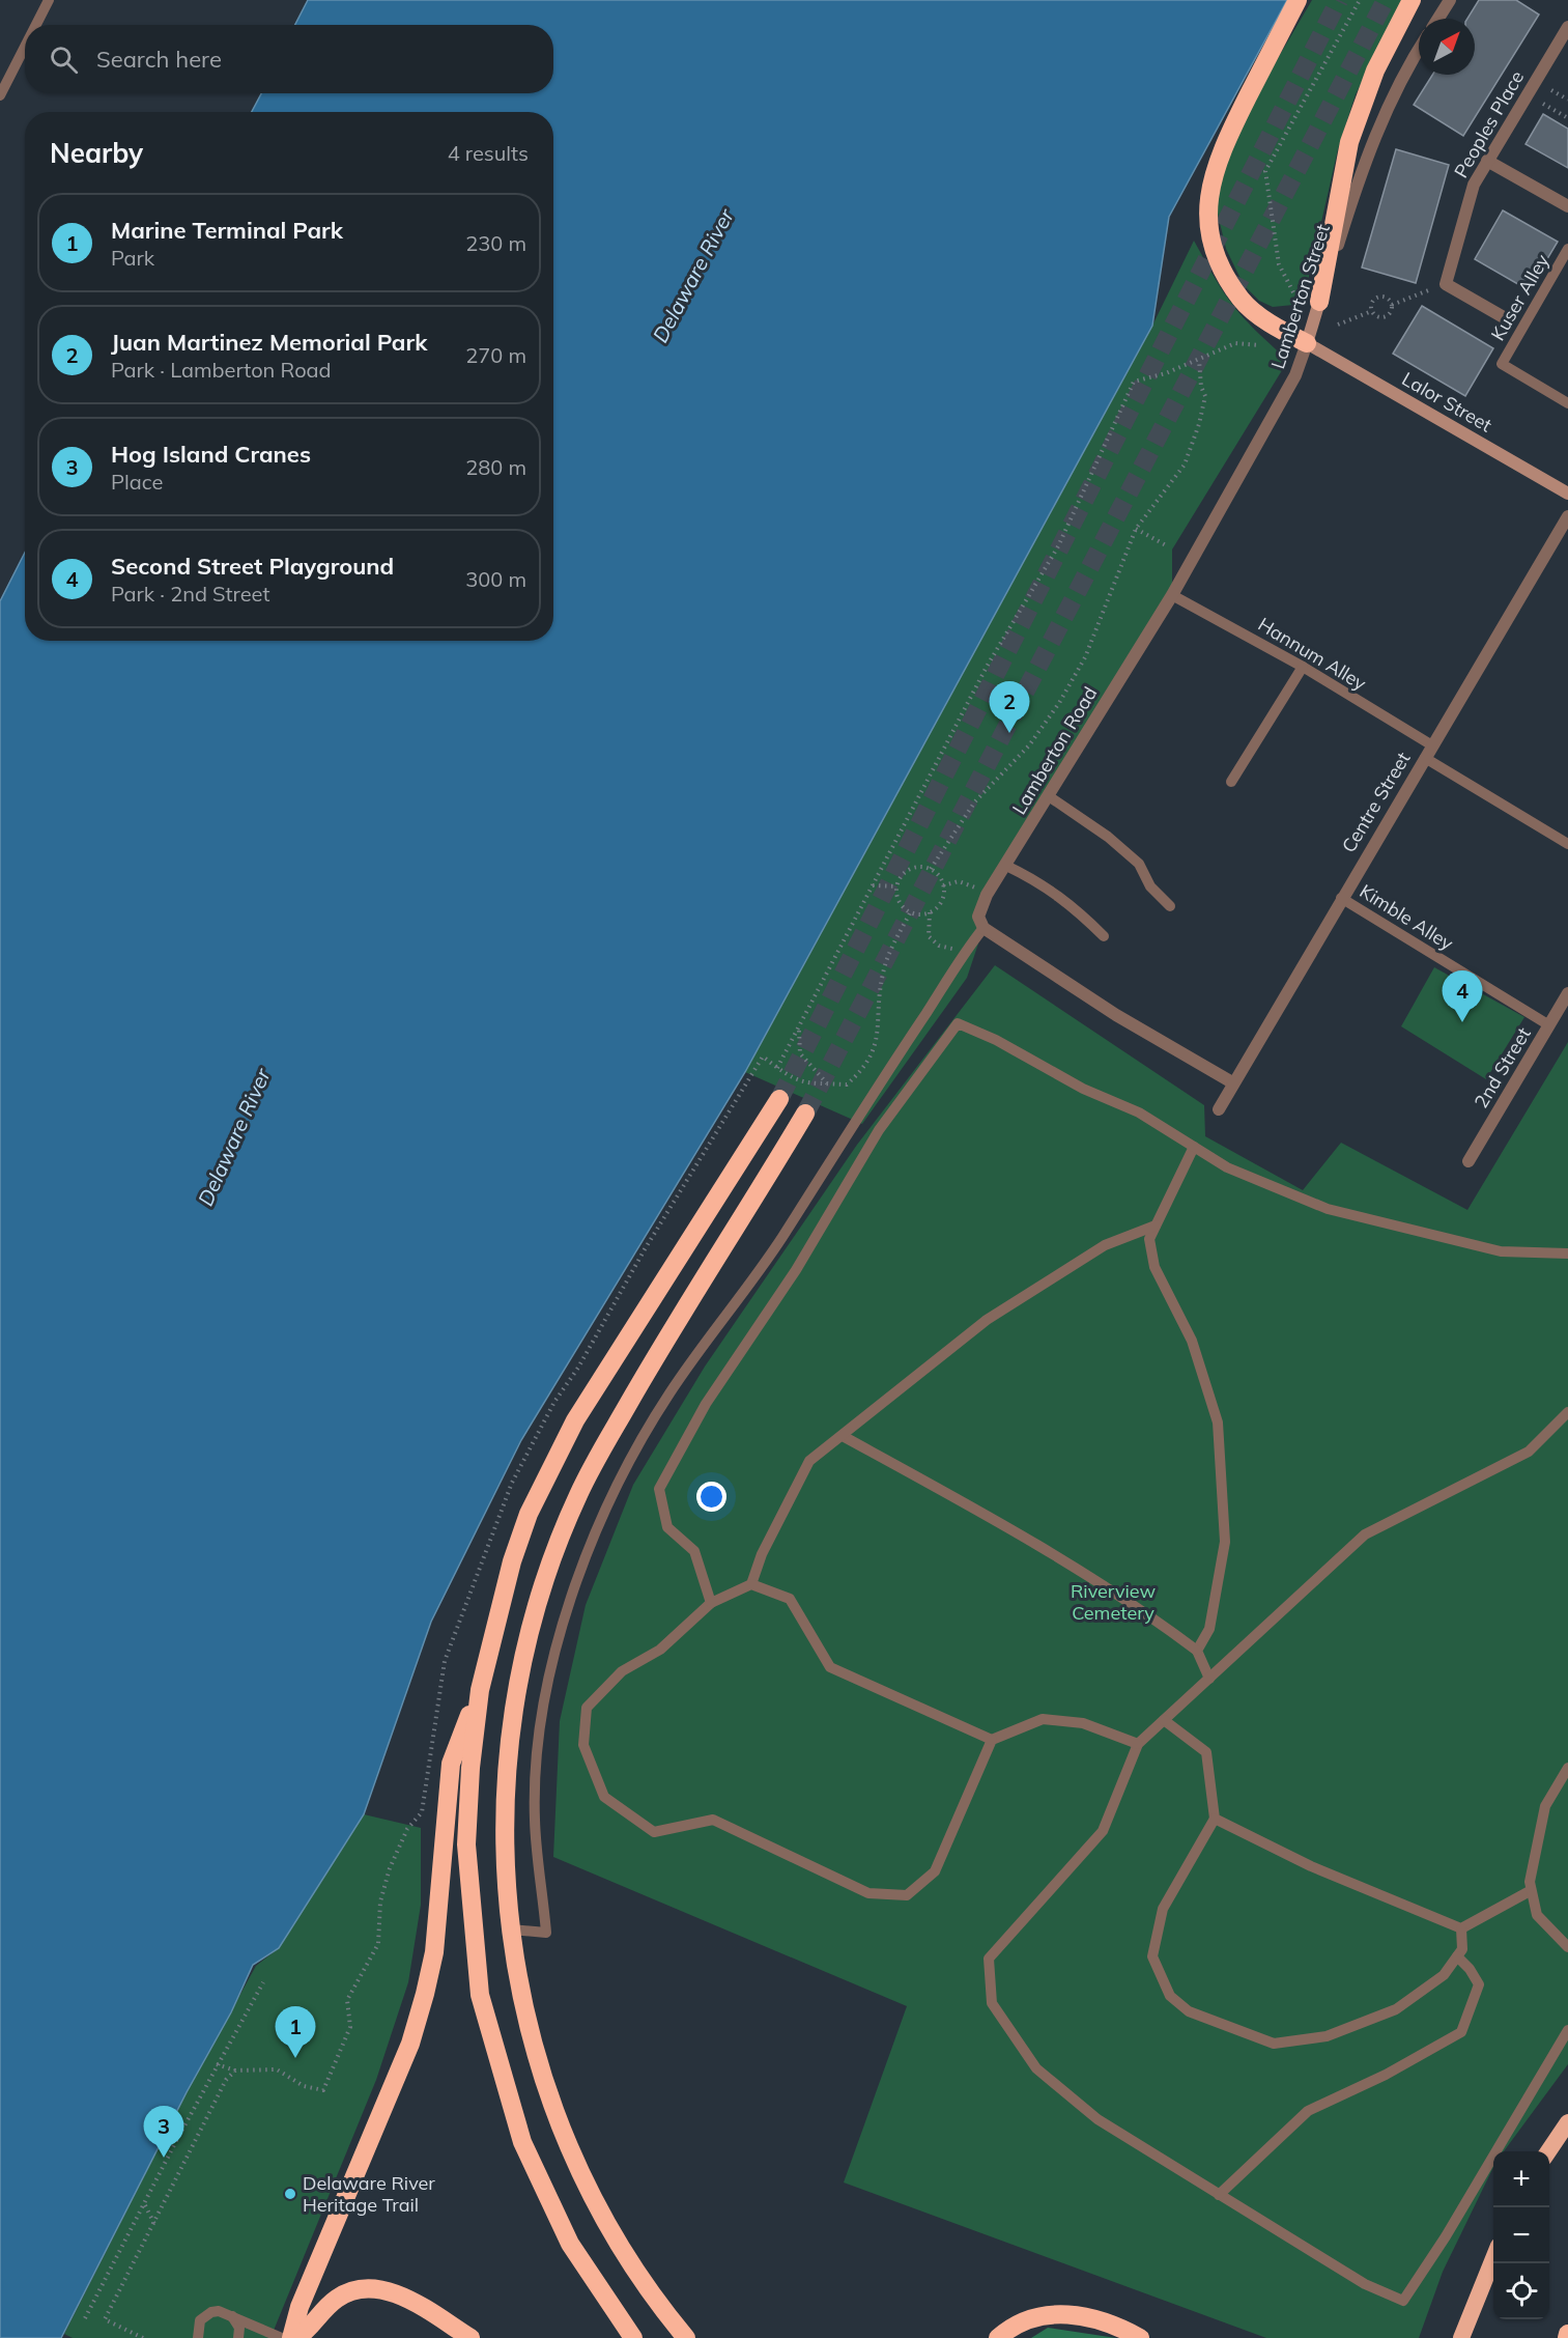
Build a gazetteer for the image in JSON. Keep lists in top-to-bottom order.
{
  "streets": {
    "main road": ["Lamberton Street", "Lalor Street"],
    "street": [
      "Peoples Place",
      "Lamberton Road",
      "Centre Street",
      "2nd Street"
    ],
    "lane": ["Kuser Alley", "Hannum Alley", "Kimble Alley"]
  },
  "crossings": [
    ["Lamberton Street", "Lalor Street"],
    ["Lamberton Street", "Hannum Alley"],
    ["Lamberton Street", "Lamberton Road"],
    ["Hannum Alley", "Lamberton Road"],
    ["Hannum Alley", "Centre Street"],
    ["Centre Street", "Kimble Alley"],
    ["Kimble Alley", "2nd Street"]
  ],
  "water": ["Delaware River"],
  "parks": ["Riverview Cemetery"],
  "places": ["Delaware River Heritage Trail"],
  "north": "top right",
  "page": {
    "search": "Search here",
    "heading": ["Nearby", "4 results"],
    "list": [
      {
        "mark": "1",
        "name": "Marine Terminal Park",
        "note": "Park",
        "value": "230 m"
      },
      {
        "mark": "2",
        "name": "Juan Martinez Memorial Park",
        "note": "Park · Lamberton Road",
        "value": "270 m"
      },
      {
        "mark": "3",
        "name": "Hog Island Cranes",
        "note": "Place",
        "value": "280 m"
      },
      {
        "mark": "4",
        "name": "Second Street Playground",
        "note": "Park · 2nd Street",
        "value": "300 m"
      }
    ],
    "pins": [
      "2",
      "4",
      "1",
      "3"
    ],
    "map_buttons": ["+", "−"]
  }
}
